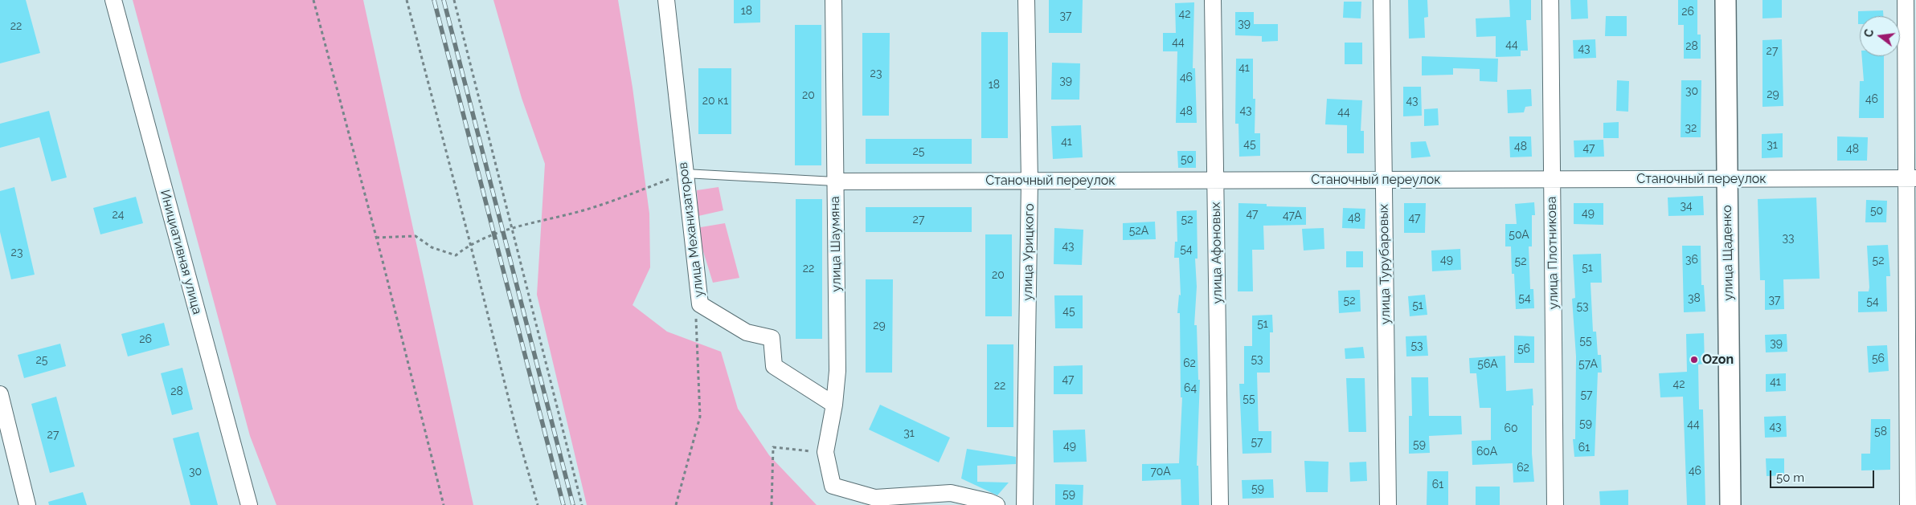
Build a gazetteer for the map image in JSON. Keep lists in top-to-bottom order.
{
  "streets": {
    "street": [
      "Станочный переулок",
      "улица Механизаторов",
      "улица Шаумяна",
      "Инициативная улица",
      "улица Урицкого",
      "улица Афоновых",
      "улица Плотникова",
      "улица Щаденко",
      "улица Турубаровых"
    ]
  },
  "crossings": [
    ["Станочный переулок", "улица Шаумяна"],
    ["Станочный переулок", "улица Урицкого"],
    ["Станочный переулок", "улица Афоновых"],
    ["Станочный переулок", "улица Плотникова"],
    ["Станочный переулок", "улица Щаденко"],
    ["Станочный переулок", "улица Турубаровых"],
    ["улица Механизаторов", "улица Шаумяна"]
  ],
  "places": ["Ozon"],
  "house_numbers": [
    "18",
    "26",
    "42",
    "37",
    "39",
    "22",
    "44",
    "44",
    "28",
    "43",
    "27",
    "41",
    "23",
    "46",
    "39",
    "18",
    "30",
    "29",
    "20",
    "46",
    "20 к1",
    "43",
    "43",
    "48",
    "44",
    "32",
    "41",
    "45",
    "31",
    "48",
    "47",
    "48",
    "25",
    "50",
    "34",
    "50",
    "49",
    "47",
    "24",
    "47А",
    "48",
    "47",
    "27",
    "52",
    "52А",
    "50А",
    "33",
    "43",
    "54",
    "23",
    "49",
    "36",
    "52",
    "52",
    "51",
    "22",
    "20",
    "54",
    "38",
    "37",
    "52",
    "54",
    "51",
    "53",
    "45",
    "51",
    "29",
    "26",
    "55",
    "39",
    "53",
    "56",
    "56",
    "53",
    "25",
    "62",
    "56А",
    "57А",
    "47",
    "41",
    "42",
    "22",
    "64",
    "28",
    "57",
    "55",
    "59",
    "44",
    "43",
    "60",
    "58",
    "31",
    "27",
    "57",
    "59",
    "49",
    "61",
    "60А",
    "62",
    "46",
    "30",
    "70А",
    "61",
    "59",
    "59"
  ],
  "scale_bar": "50 m",
  "north": "left"
}
